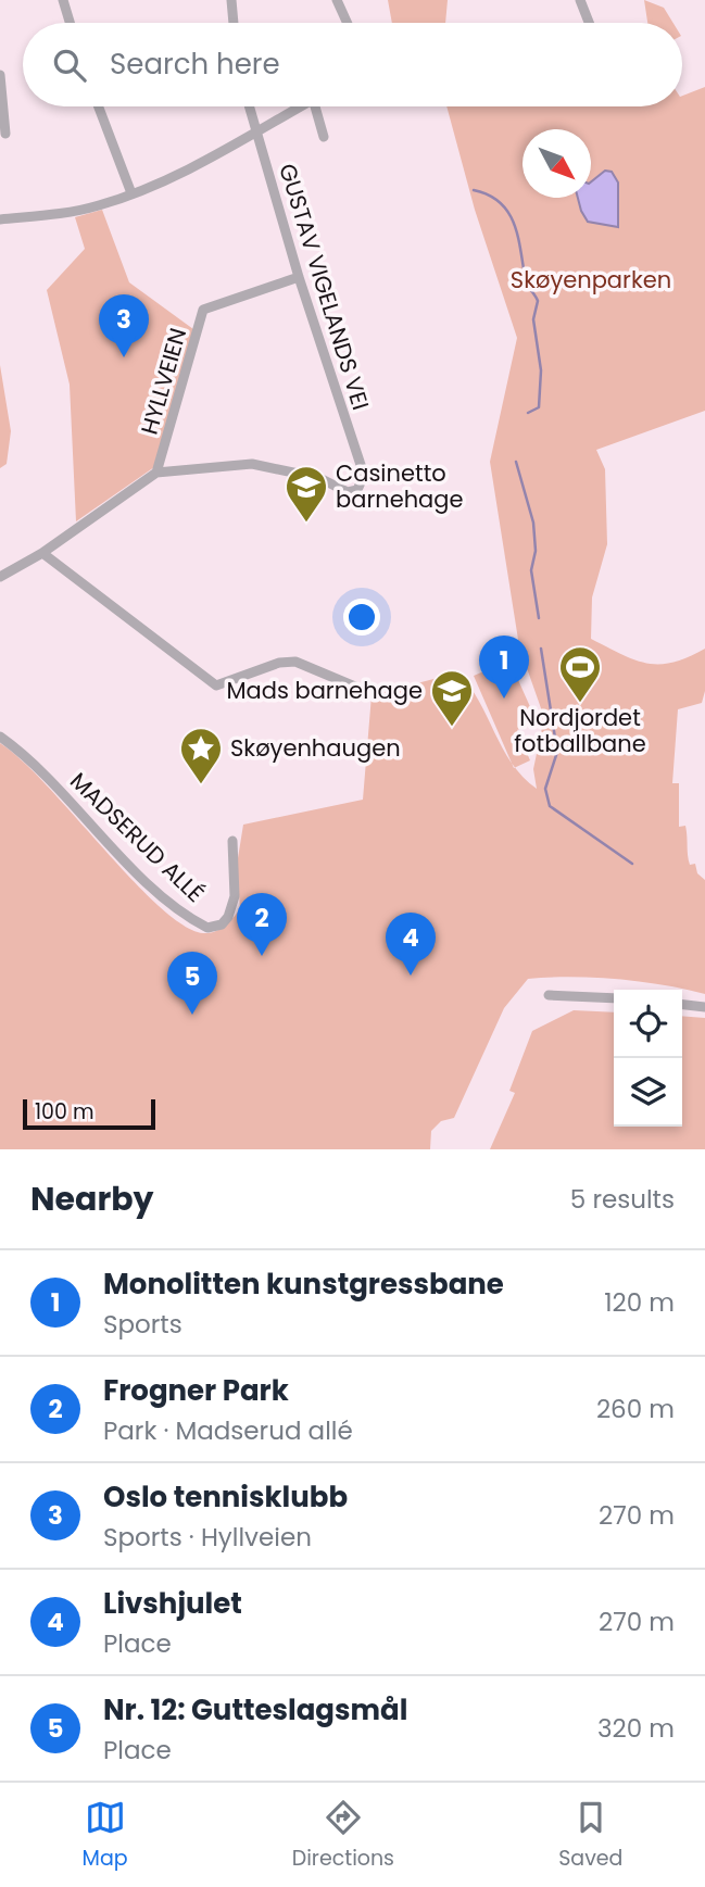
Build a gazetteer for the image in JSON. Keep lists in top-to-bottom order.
{
  "streets": {
    "street": ["GUSTAV VIGELANDS VEI", "HYLLVEIEN", "MADSERUD ALLÉ"]
  },
  "crossings": [
    ["GUSTAV VIGELANDS VEI", "HYLLVEIEN"]
  ],
  "parks": ["Skøyenparken"],
  "places": {
    "school or university": ["Casinetto barnehage", "Mads barnehage"],
    "sports": ["Nordjordet fotballbane"],
    "place": ["Skøyenhaugen"]
  },
  "scale_bar": "100 m",
  "north": "bottom right",
  "page": {
    "search": "Search here",
    "pins": [
      "3",
      "1",
      "2",
      "4",
      "5"
    ],
    "scale": "100 m",
    "heading": ["Nearby", "5 results"],
    "list": [
      {
        "mark": "1",
        "name": "Monolitten kunstgressbane",
        "note": "Sports",
        "value": "120 m"
      },
      {
        "mark": "2",
        "name": "Frogner Park",
        "note": "Park · Madserud allé",
        "value": "260 m"
      },
      {
        "mark": "3",
        "name": "Oslo tennisklubb",
        "note": "Sports · Hyllveien",
        "value": "270 m"
      },
      {
        "mark": "4",
        "name": "Livshjulet",
        "note": "Place",
        "value": "270 m"
      },
      {
        "mark": "5",
        "name": "Nr. 12: Gutteslagsmål",
        "note": "Place",
        "value": "320 m"
      }
    ],
    "nav": ["Map", "Directions", "Saved"]
  }
}
